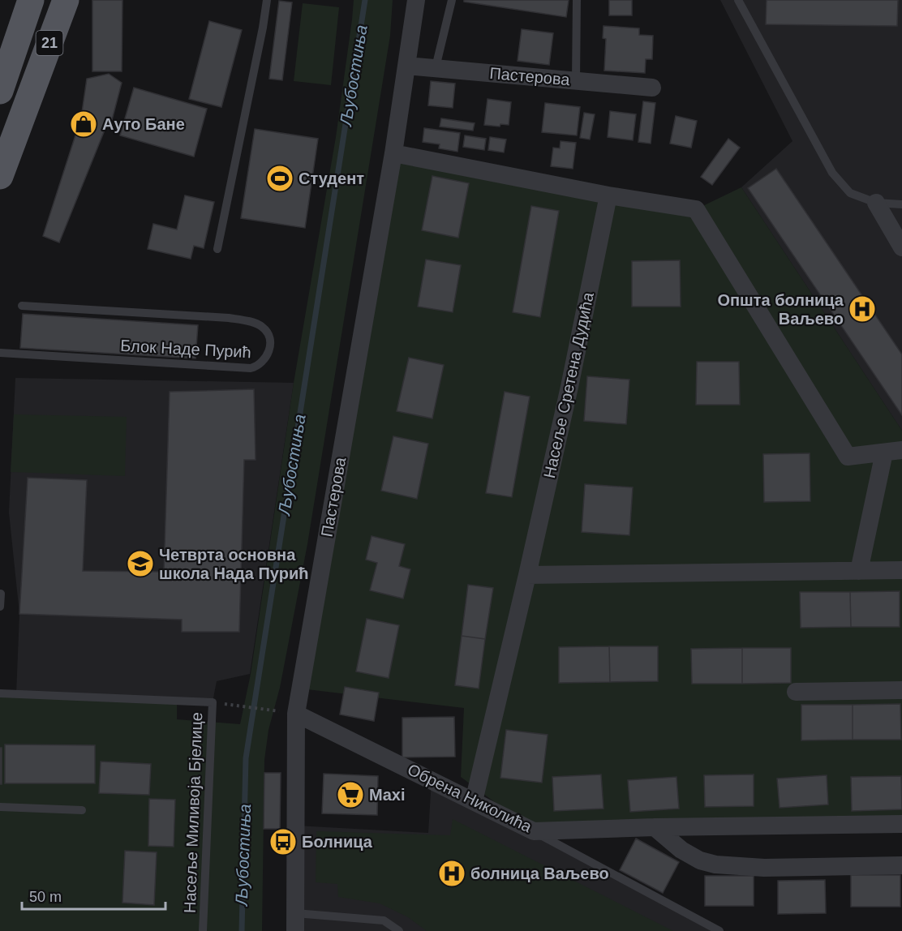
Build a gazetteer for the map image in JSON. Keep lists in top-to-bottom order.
{
  "streets": {
    "main road": ["21"],
    "street": ["Пастерова", "Насеље Сретена Дудића", "Обрена Николића"],
    "lane": ["Блок Наде Пурић", "Насеље Миливоја Бјелице"]
  },
  "crossings": [
    ["Пастерова", "Обрена Николића"],
    ["Насеље Сретена Дудића", "Обрена Николића"]
  ],
  "water": ["Љубостиња"],
  "places": {
    "shop": ["Ауто Бане"],
    "sports": ["Студент"],
    "hospital": ["Општа болница Ваљево", "болница Ваљево"],
    "school or university": ["Четврта основна школа Нада Пурић"],
    "supermarket": ["Maxi"],
    "bus stop": ["Болница"]
  },
  "scale_bar": "50 m"
}
